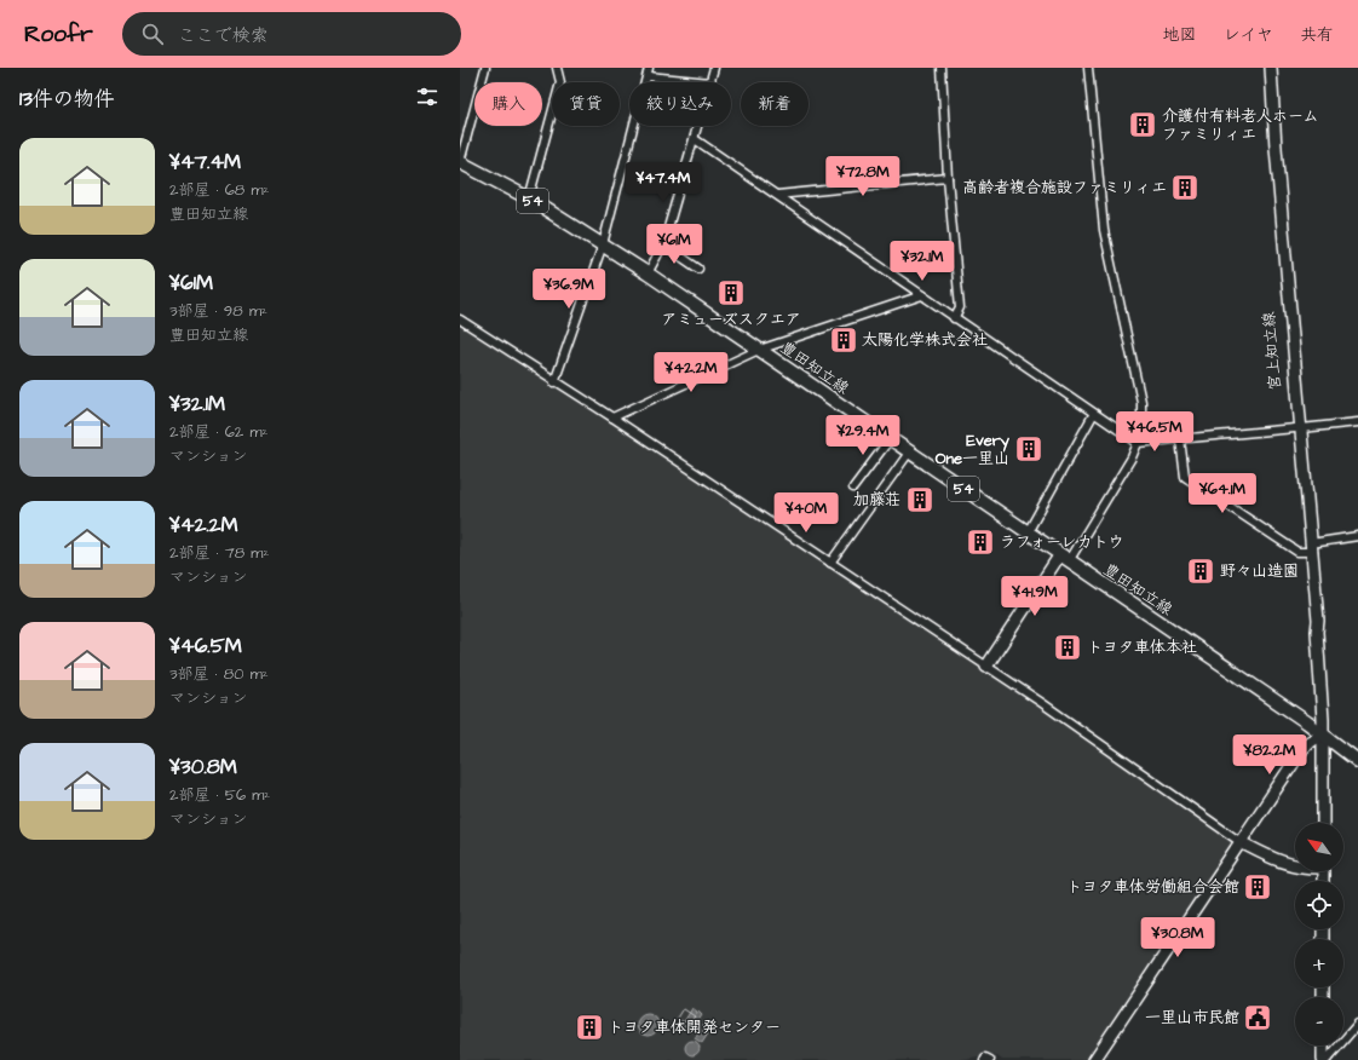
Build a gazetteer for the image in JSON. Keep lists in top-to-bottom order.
{
  "streets": {
    "main road": ["54", "宮上知立線", "豊田知立線"]
  },
  "crossings": [
    ["宮上知立線", "豊田知立線"]
  ],
  "places": {
    "building": [
      "介護付有料老人ホーム ファミリィエ",
      "高齢者複合施設ファミリィエ",
      "アミューズスクエア",
      "太陽化学株式会社",
      "Every One一里山",
      "加藤荘",
      "ラフォーレカトウ",
      "野々山造園",
      "トヨタ車体本社",
      "トヨタ車体労働組合会館",
      "トヨタ車体開発センター"
    ],
    "public building": ["一里山市民館"]
  },
  "north": "top left",
  "page": {
    "header": "Roofr",
    "search": "ここで検索",
    "nav": ["地図", "レイヤ", "共有"],
    "heading": "13件の物件",
    "chip": [
      "購入",
      "賃貸",
      "絞り込み",
      "新着"
    ],
    "list": [
      {
        "name": "¥47.4M",
        "note": "2部屋 · 68 m² · 豊田知立線"
      },
      {
        "name": "¥61M",
        "note": "3部屋 · 98 m² · 豊田知立線"
      },
      {
        "name": "¥32.1M",
        "note": "2部屋 · 62 m² · マンション"
      },
      {
        "name": "¥42.2M",
        "note": "2部屋 · 78 m² · マンション"
      },
      {
        "name": "¥46.5M",
        "note": "3部屋 · 80 m² · マンション"
      },
      {
        "name": "¥30.8M",
        "note": "2部屋 · 56 m² · マンション"
      }
    ],
    "price": [
      "¥72.8M",
      "¥47.4M",
      "¥61M",
      "¥32.1M",
      "¥36.9M",
      "¥42.2M",
      "¥46.5M",
      "¥29.4M",
      "¥64.1M",
      "¥40M",
      "¥41.9M",
      "¥82.2M",
      "¥30.8M"
    ],
    "map_buttons": ["+", "−"]
  }
}
